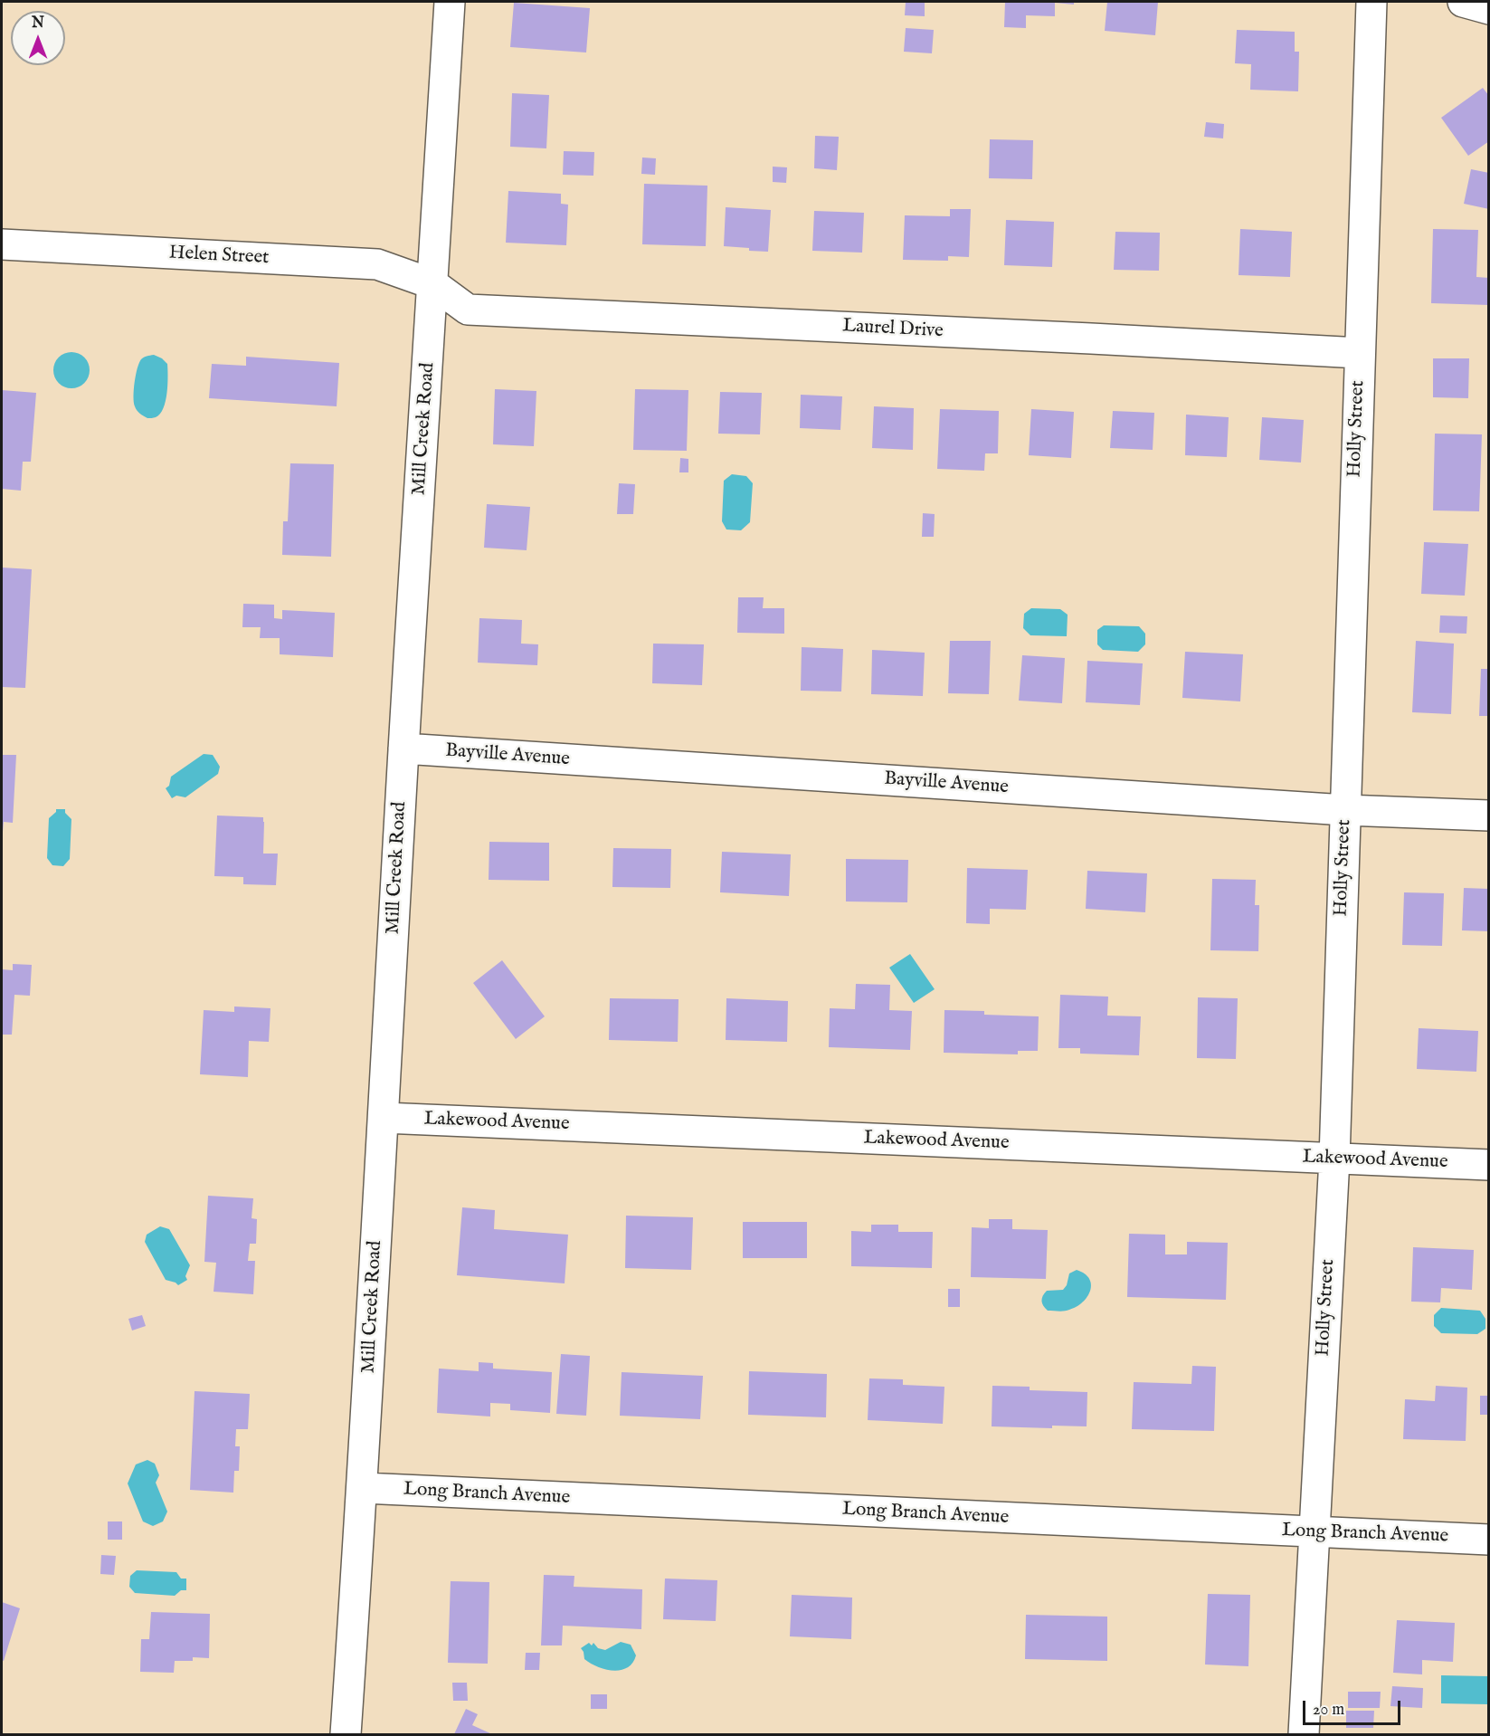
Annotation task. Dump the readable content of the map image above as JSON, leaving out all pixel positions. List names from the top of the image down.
{
  "streets": {
    "street": [
      "Helen Street",
      "Laurel Drive",
      "Mill Creek Road",
      "Holly Street",
      "Bayville Avenue",
      "Lakewood Avenue",
      "Long Branch Avenue"
    ]
  },
  "crossings": [
    ["Helen Street", "Laurel Drive"],
    ["Helen Street", "Mill Creek Road"],
    ["Laurel Drive", "Mill Creek Road"],
    ["Laurel Drive", "Holly Street"],
    ["Mill Creek Road", "Bayville Avenue"],
    ["Mill Creek Road", "Lakewood Avenue"],
    ["Mill Creek Road", "Long Branch Avenue"],
    ["Holly Street", "Bayville Avenue"],
    ["Holly Street", "Lakewood Avenue"],
    ["Holly Street", "Long Branch Avenue"]
  ],
  "scale_bar": "20 m",
  "north": "top"
}
